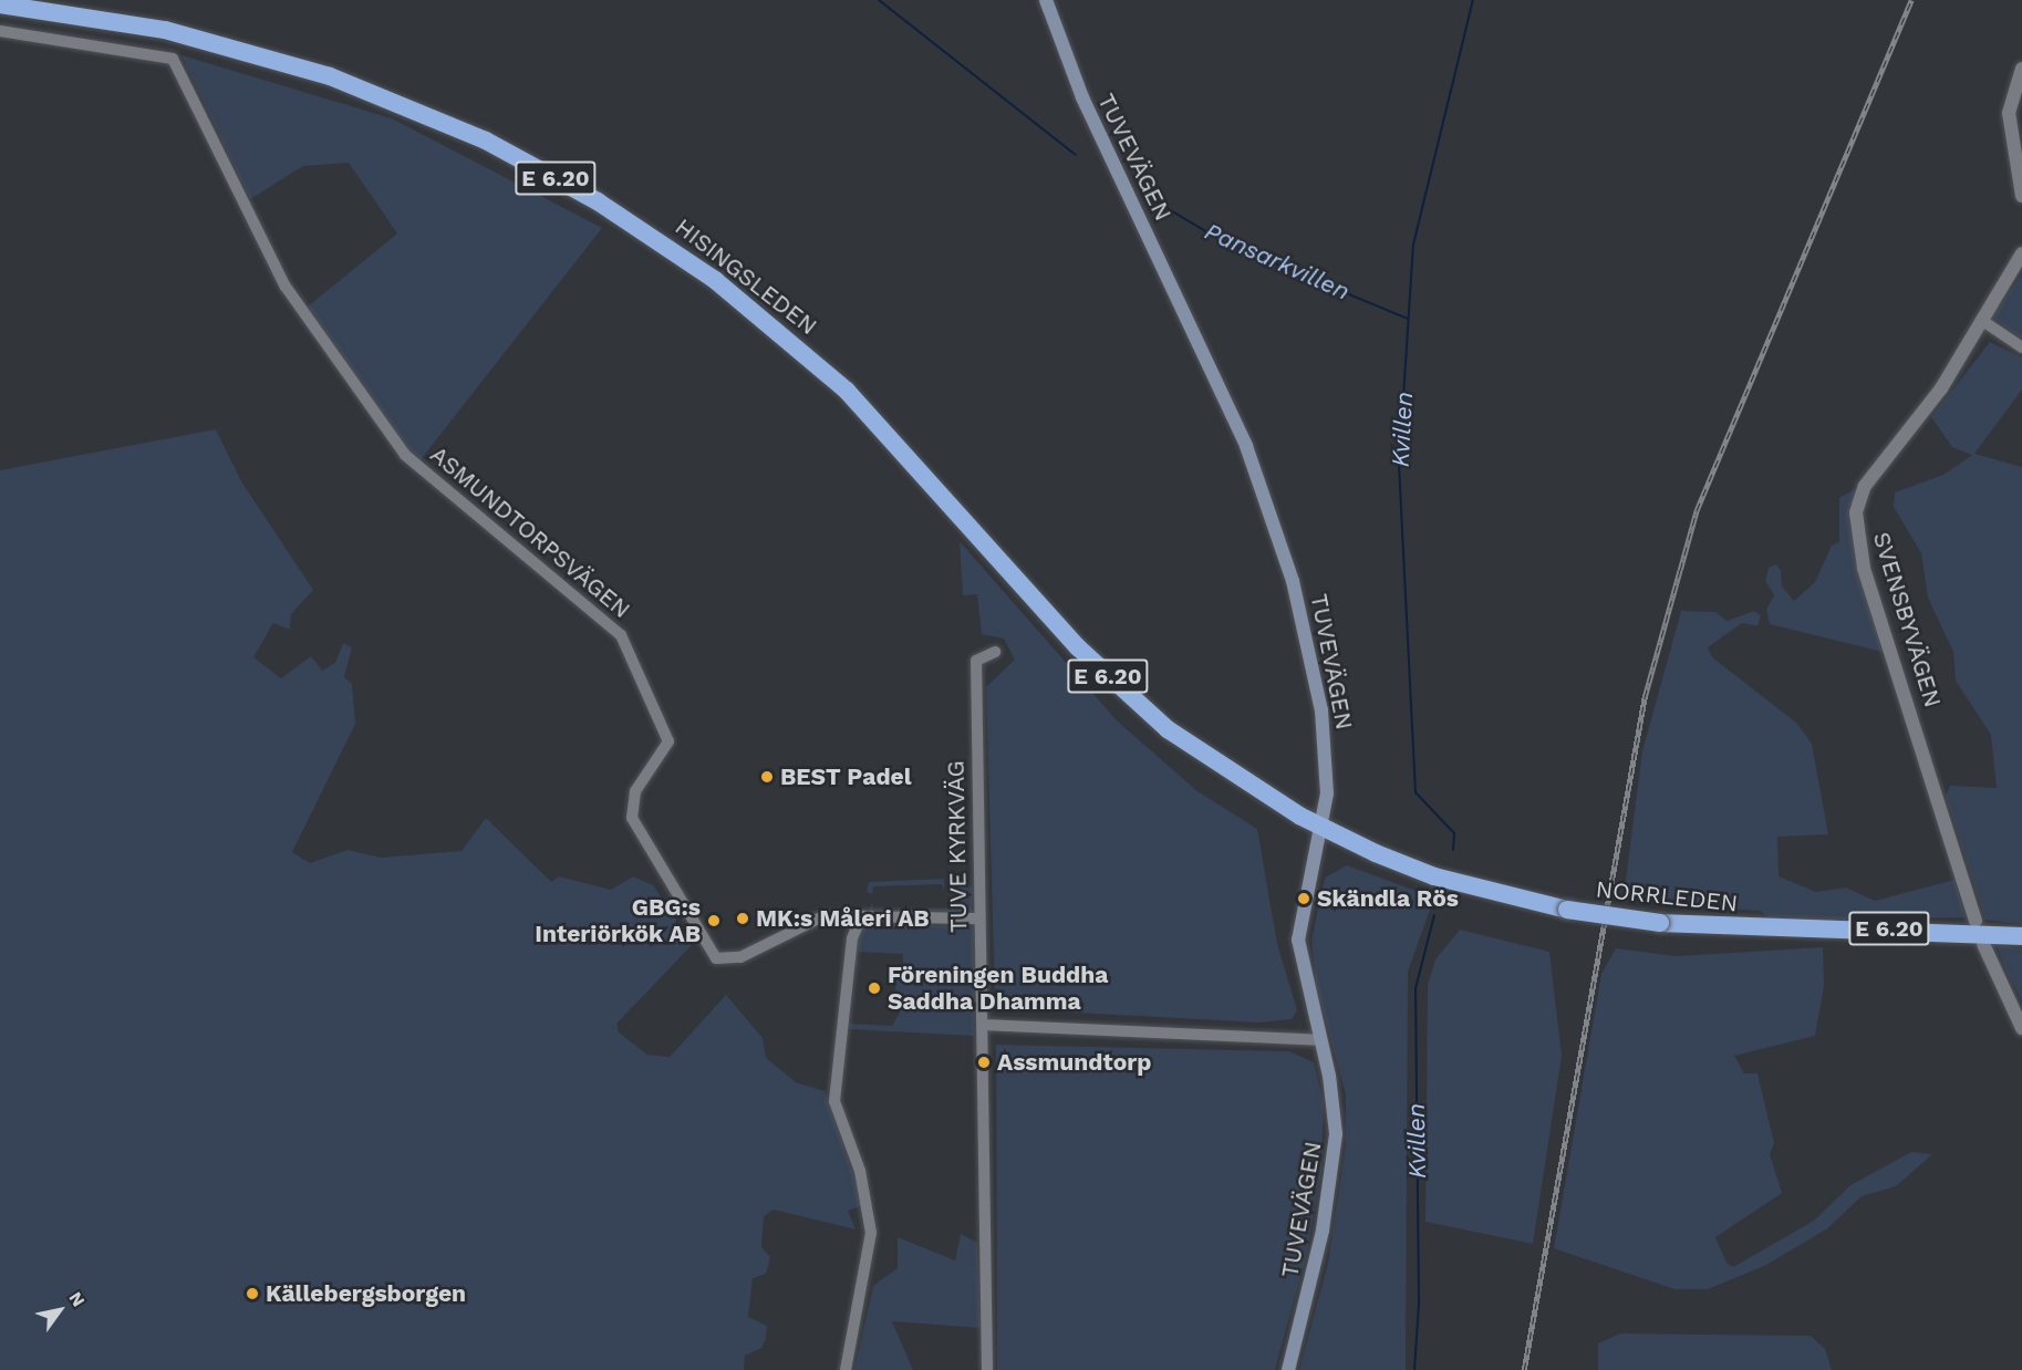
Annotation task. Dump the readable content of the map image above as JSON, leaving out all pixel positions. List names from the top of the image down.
{
  "streets": {
    "highway": ["E 6.20", "HISINGSLEDEN", "NORRLEDEN"],
    "main road": ["TUVEVÄGEN"],
    "street": ["ASMUNDTORPSVÄGEN", "SVENSBYVÄGEN", "TUVE KYRKVÄG"]
  },
  "crossings": [
    ["TUVEVÄGEN", "HISINGSLEDEN"],
    ["TUVEVÄGEN", "NORRLEDEN"],
    ["HISINGSLEDEN", "NORRLEDEN"]
  ],
  "water": ["Pansarkvillen", "Kvillen"],
  "places": [
    "BEST Padel",
    "Skändla Rös",
    "MK:s Måleri AB",
    "GBG:s Interiörkök AB",
    "Föreningen Buddha Saddha Dhamma",
    "Assmundtorp",
    "Källebergsborgen"
  ],
  "north": "top right"
}
